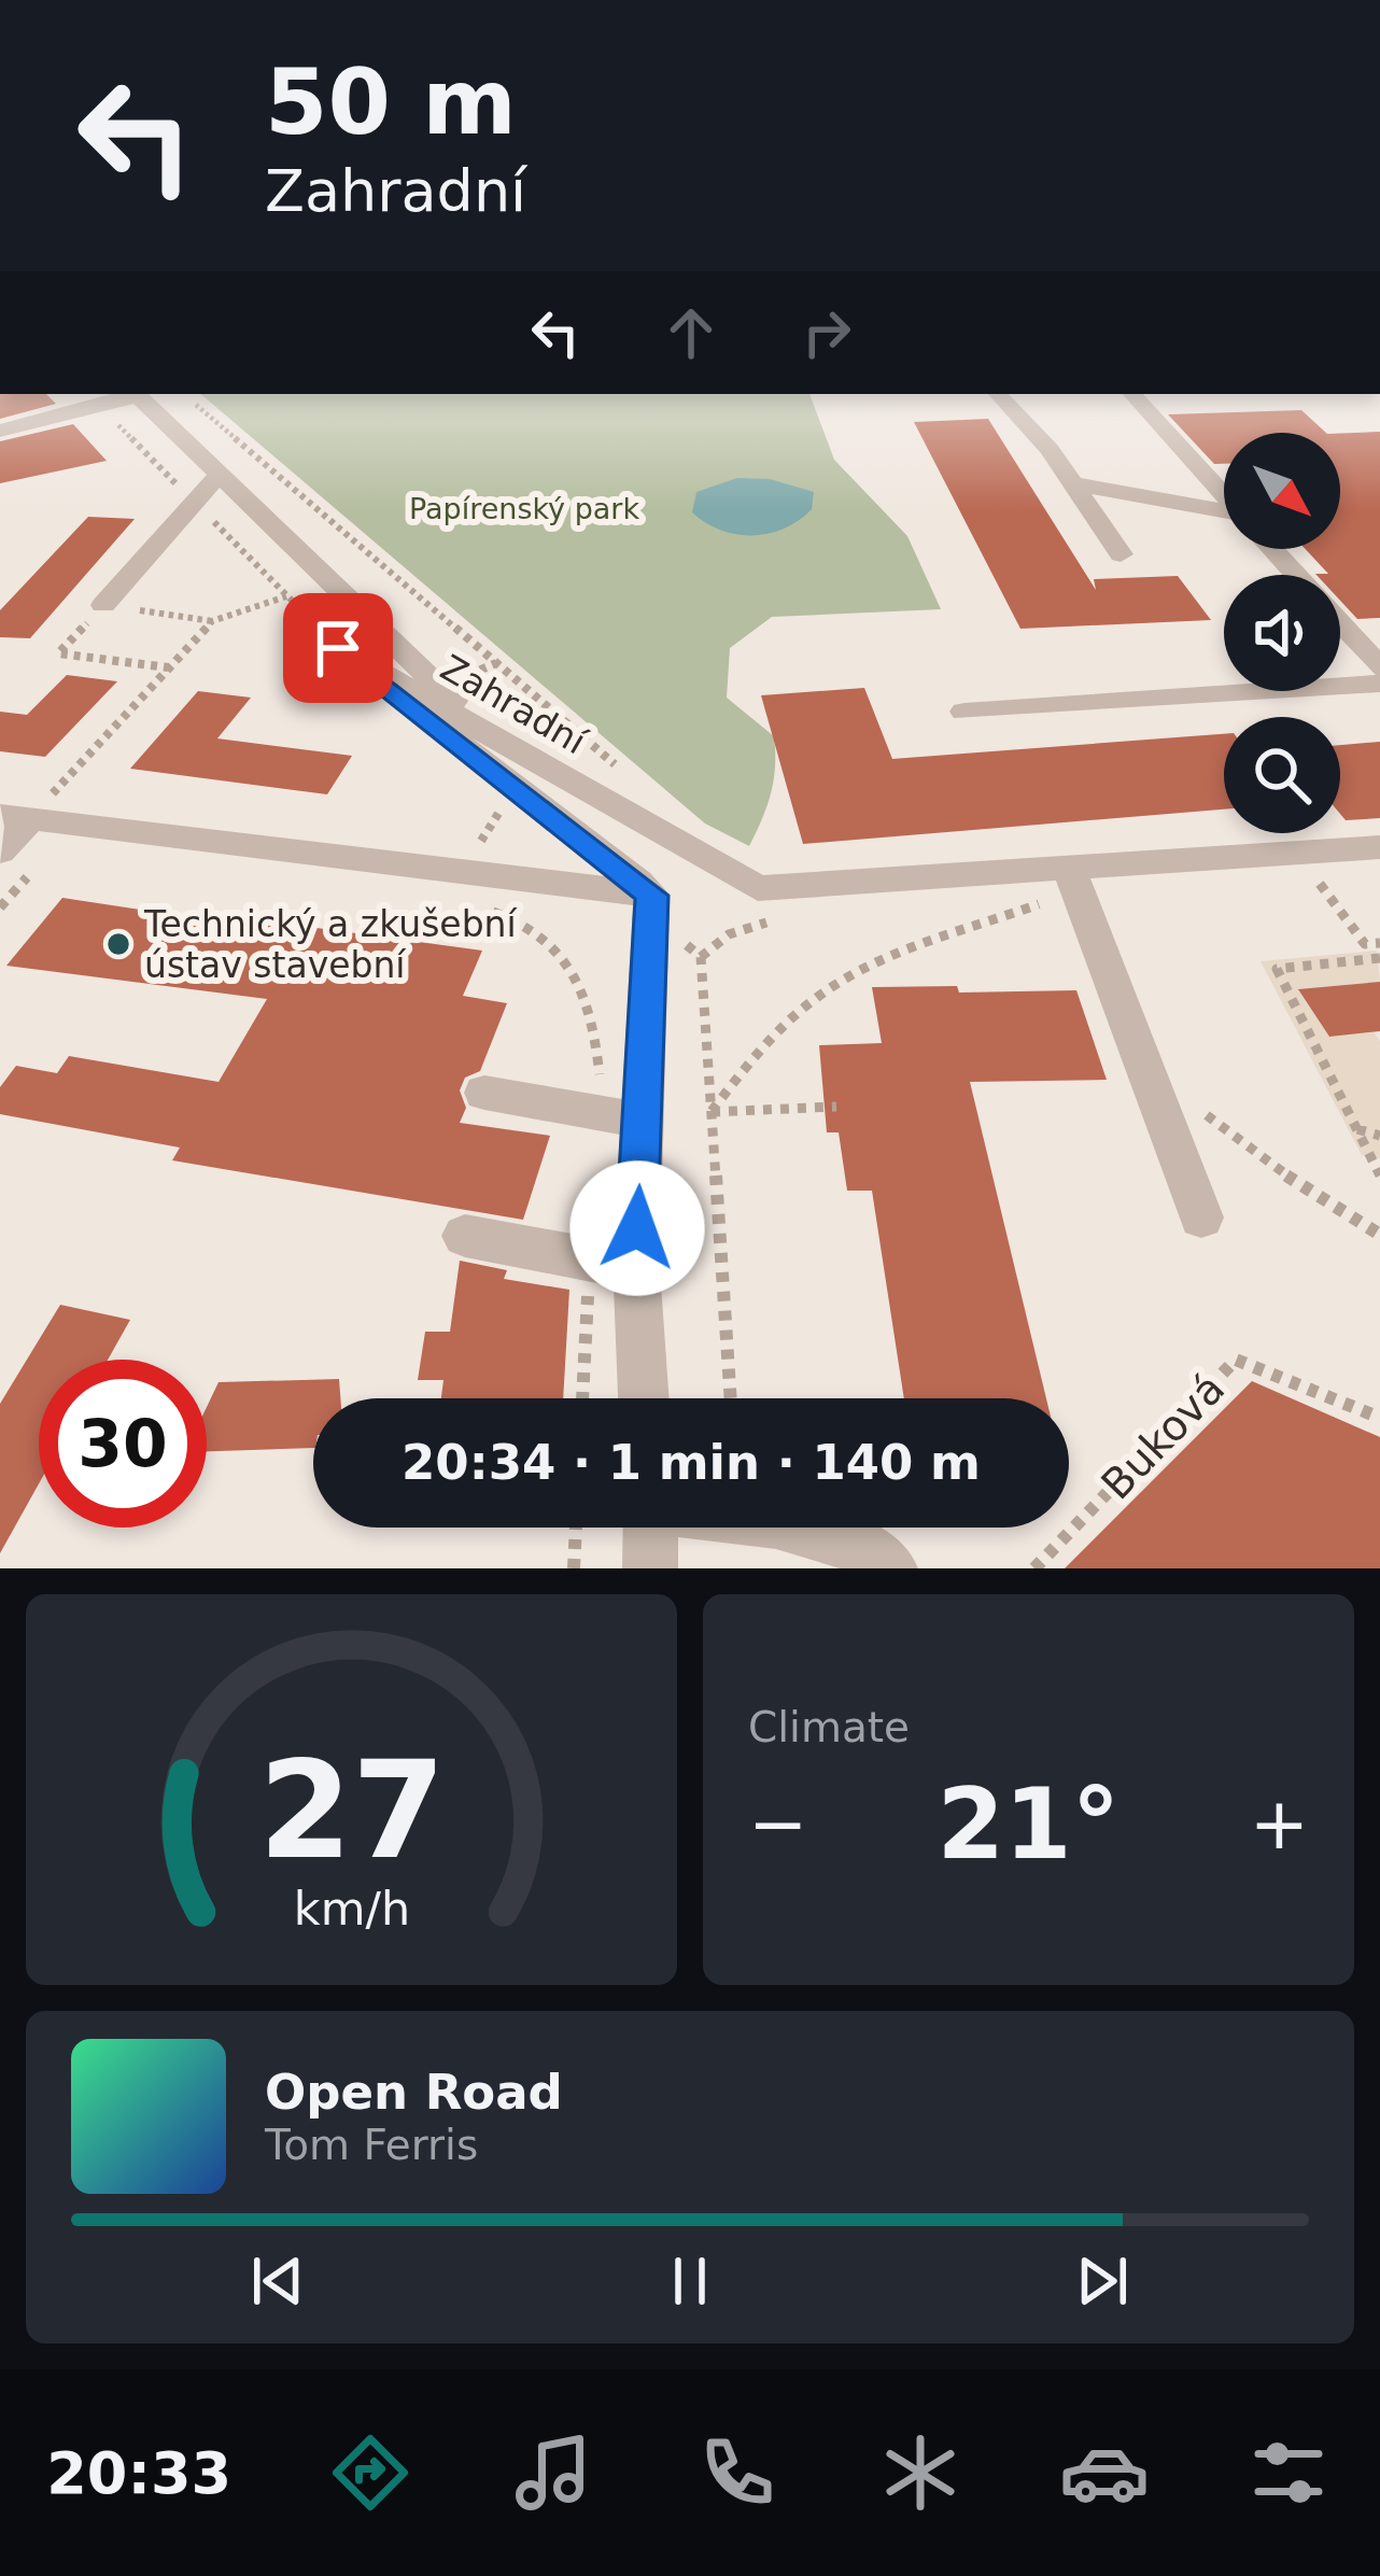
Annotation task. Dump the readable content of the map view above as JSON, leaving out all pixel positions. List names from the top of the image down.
{
  "streets": {
    "street": ["Zahradní"],
    "path": ["Buková"]
  },
  "parks": ["Papírenský park"],
  "places": ["Technický a zkušební ústav stavební"],
  "north": "bottom right",
  "page": {
    "turn": ["50 m", "Zahradní"],
    "limit": "30",
    "trip": "20:34 · 1 min · 140 m",
    "tile": "Climate",
    "heat": ["−", "21°", "+"],
    "song": ["Open Road", "Tom Ferris"],
    "tabs": "20:33",
    "gauge": ["27", "km/h"]
  }
}
